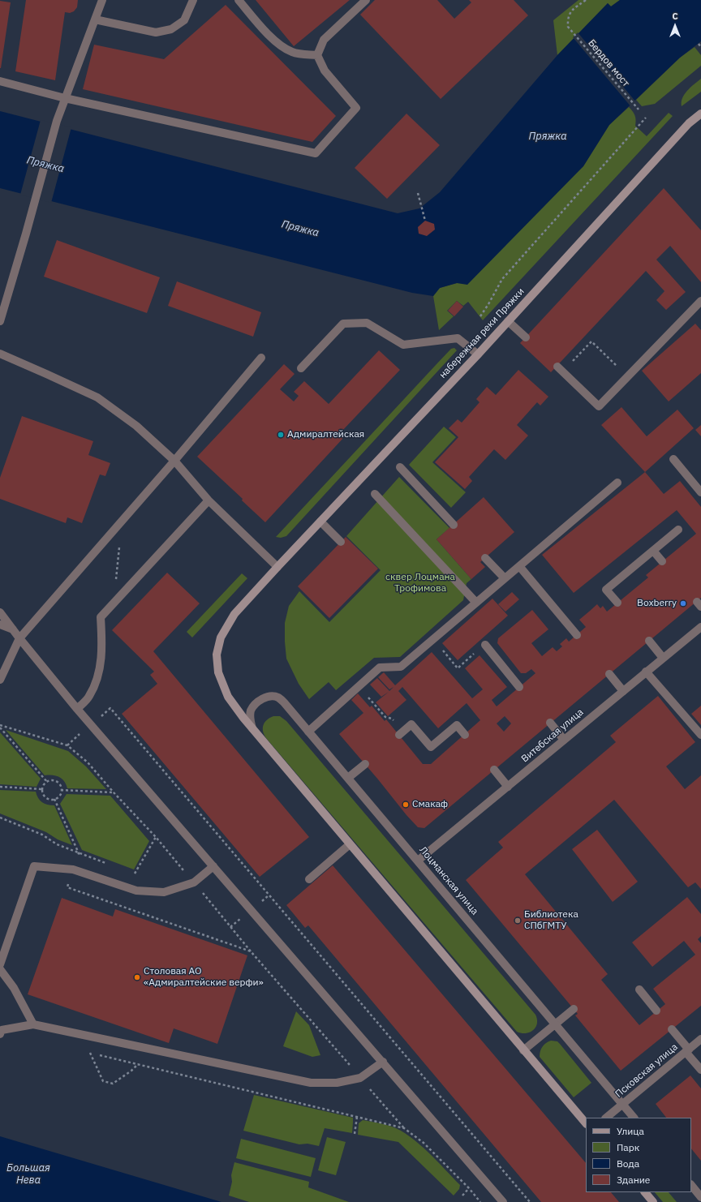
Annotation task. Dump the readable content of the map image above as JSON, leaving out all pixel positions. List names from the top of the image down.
{
  "streets": {
    "main road": ["набережная реки Пряжки"],
    "street": ["Витебская улица", "Лоцманская улица", "Псковская улица"],
    "path": ["Бердов мост"]
  },
  "crossings": [
    ["Витебская улица", "Лоцманская улица"],
    ["Лоцманская улица", "Псковская улица"]
  ],
  "water": ["Пряжка", "Большая Нева"],
  "parks": ["сквер Лоцмана Трофимова"],
  "places": [
    "Адмиралтейская",
    "Boxberry",
    "Смакаф",
    "Библиотека СПбГМТУ",
    "Столовая АО «Адмиралтейские верфи»"
  ],
  "legend": [
    "Улица",
    "Парк",
    "Вода",
    "Здание"
  ],
  "north": "top"
}
